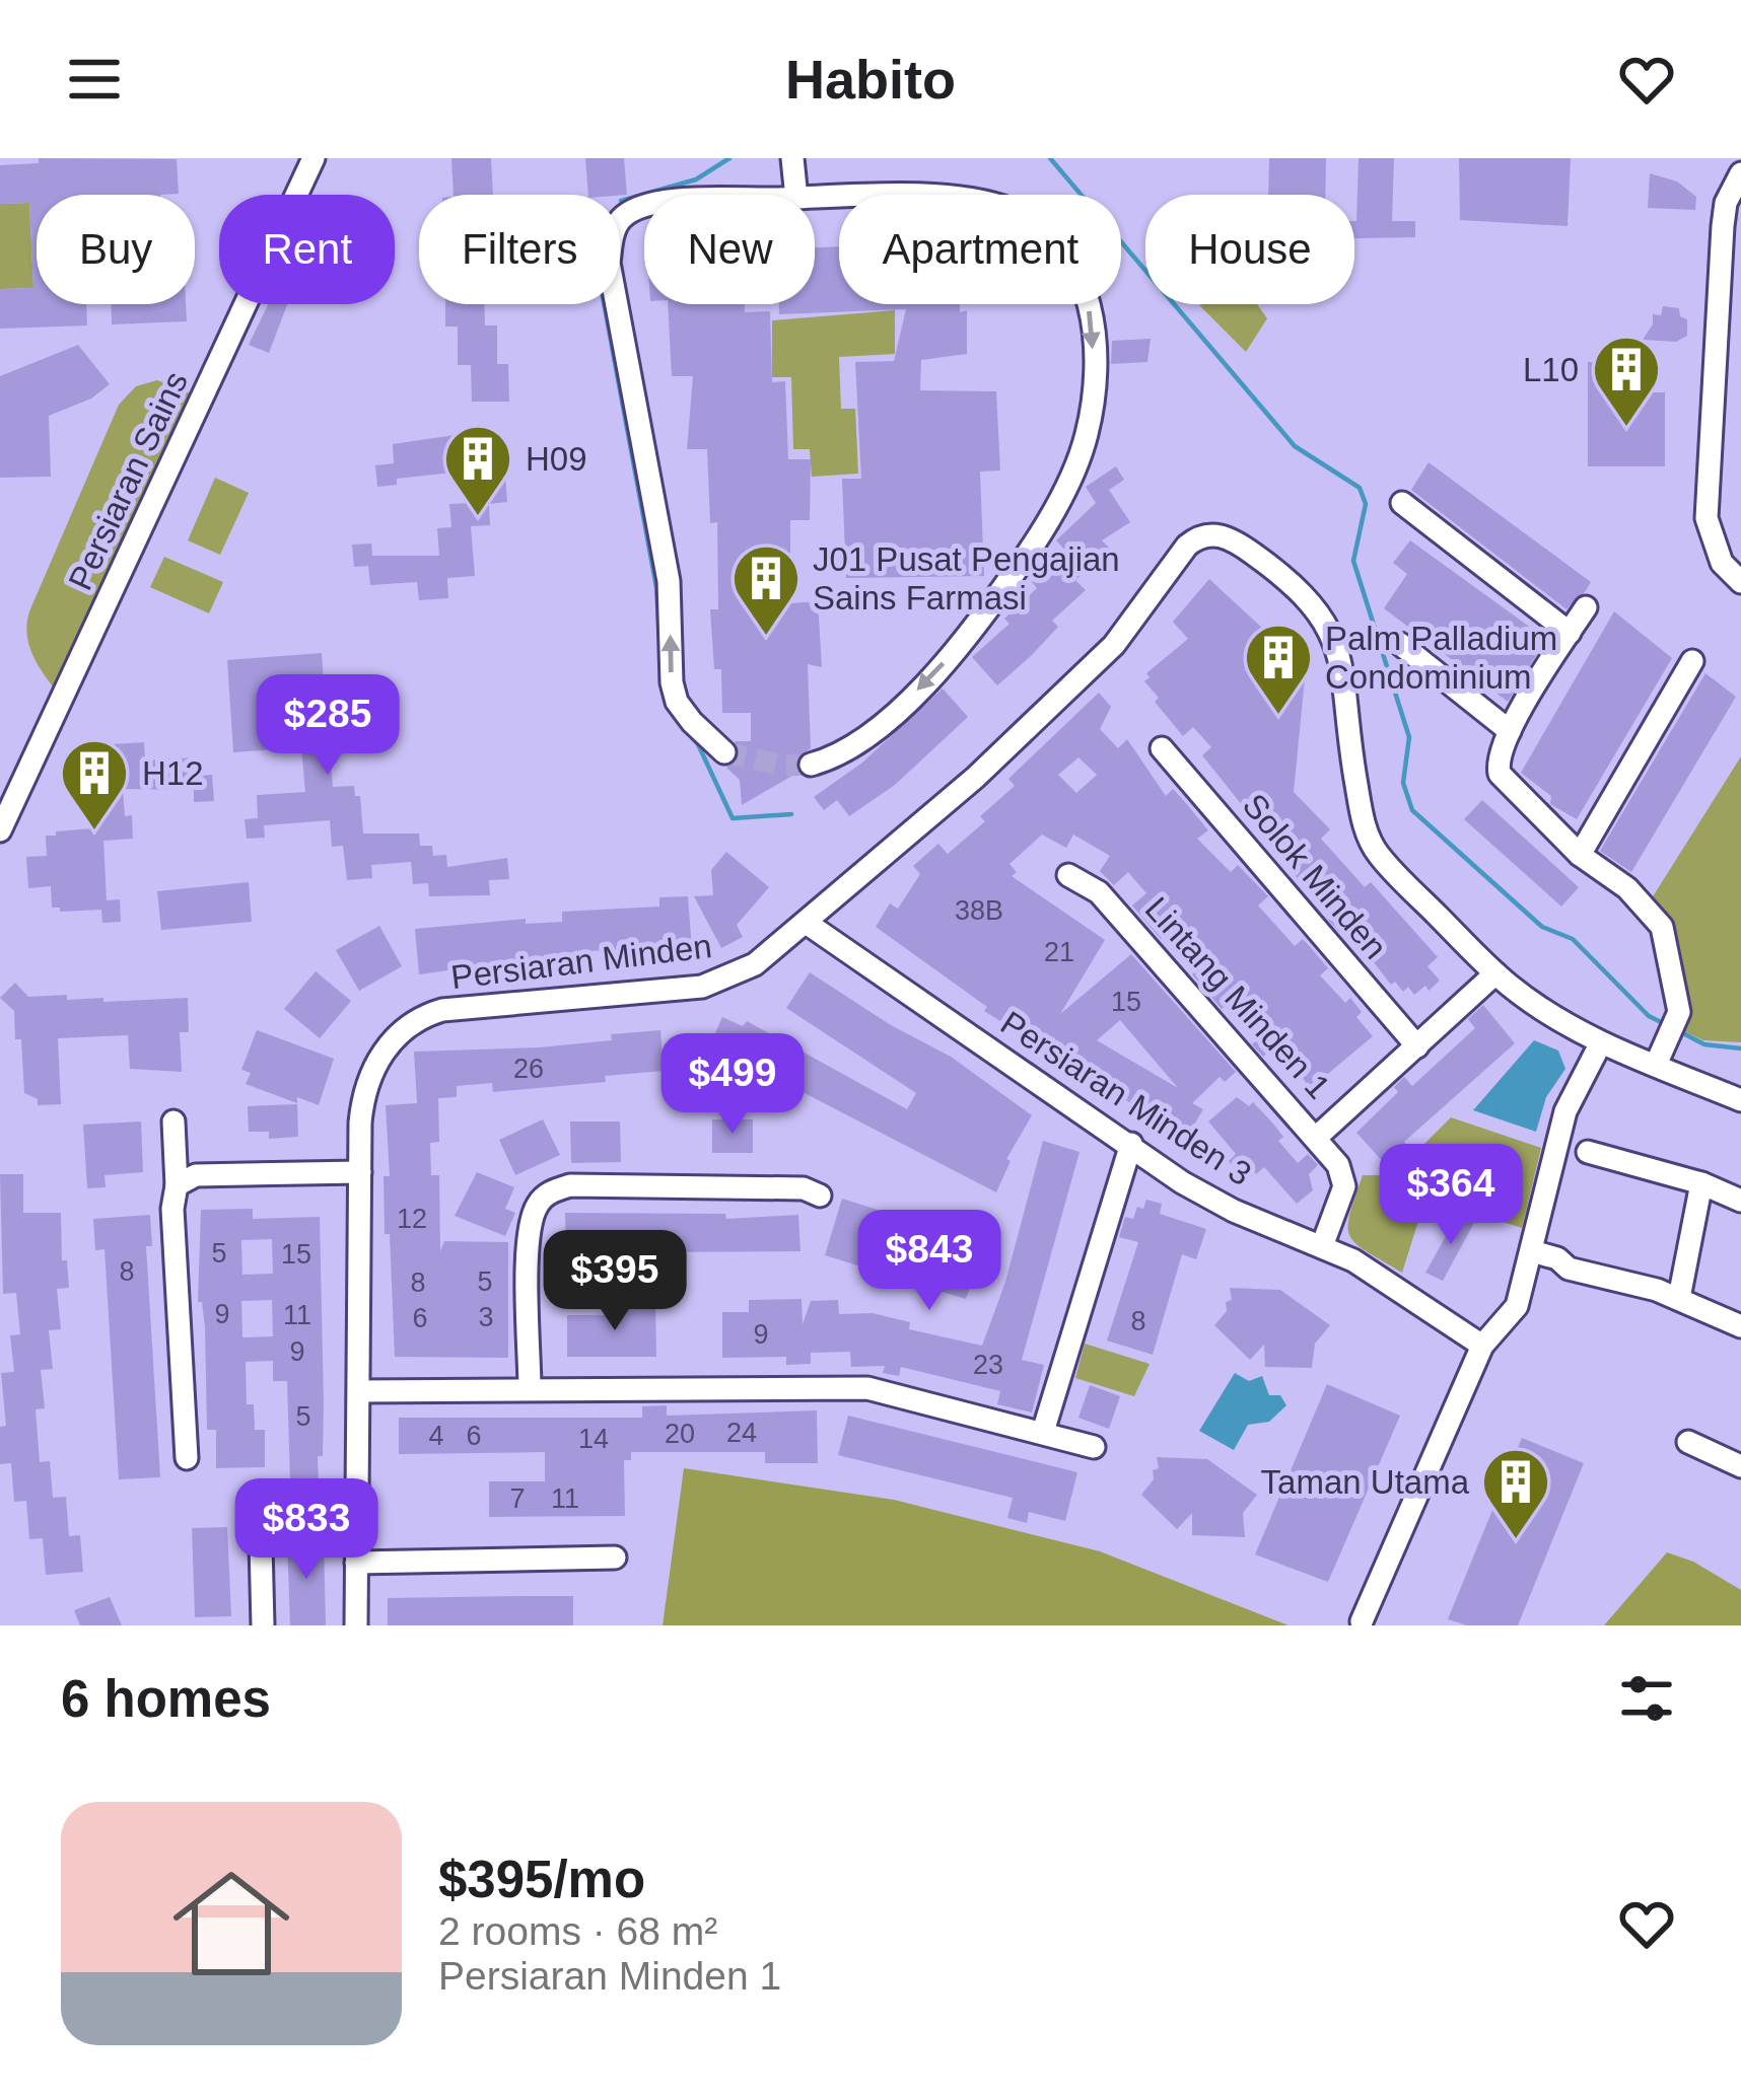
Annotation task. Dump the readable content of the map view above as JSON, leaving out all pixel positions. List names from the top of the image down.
{
  "streets": {
    "street": [
      "Persiaran Sains",
      "Solok Minden",
      "Persiaran Minden",
      "Lintang Minden 1",
      "Persiaran Minden 3"
    ]
  },
  "crossings": [
    ["Persiaran Minden", "Persiaran Minden 3"],
    ["Lintang Minden 1", "Persiaran Minden 3"]
  ],
  "places": {
    "building": [
      "L10",
      "H09",
      "J01 Pusat Pengajian Sains Farmasi",
      "Palm Palladium Condominium",
      "H12",
      "Taman Utama"
    ]
  },
  "house_numbers": [
    "38B",
    "21",
    "15",
    "26",
    "12",
    "5",
    "15",
    "8",
    "5",
    "8",
    "9",
    "11",
    "3",
    "6",
    "8",
    "9",
    "9",
    "23",
    "5",
    "24",
    "20",
    "4",
    "6",
    "14",
    "7",
    "11"
  ],
  "page": {
    "header": "Habito",
    "chip": [
      "Buy",
      "Rent",
      "Filters",
      "New",
      "Apartment",
      "House"
    ],
    "price": [
      "$285",
      "$499",
      "$364",
      "$843",
      "$395",
      "$833"
    ],
    "heading": "6 homes",
    "list": [
      {
        "name": "$395/mo",
        "note": "2 rooms · 68 m² · Persiaran Minden 1"
      }
    ]
  }
}
